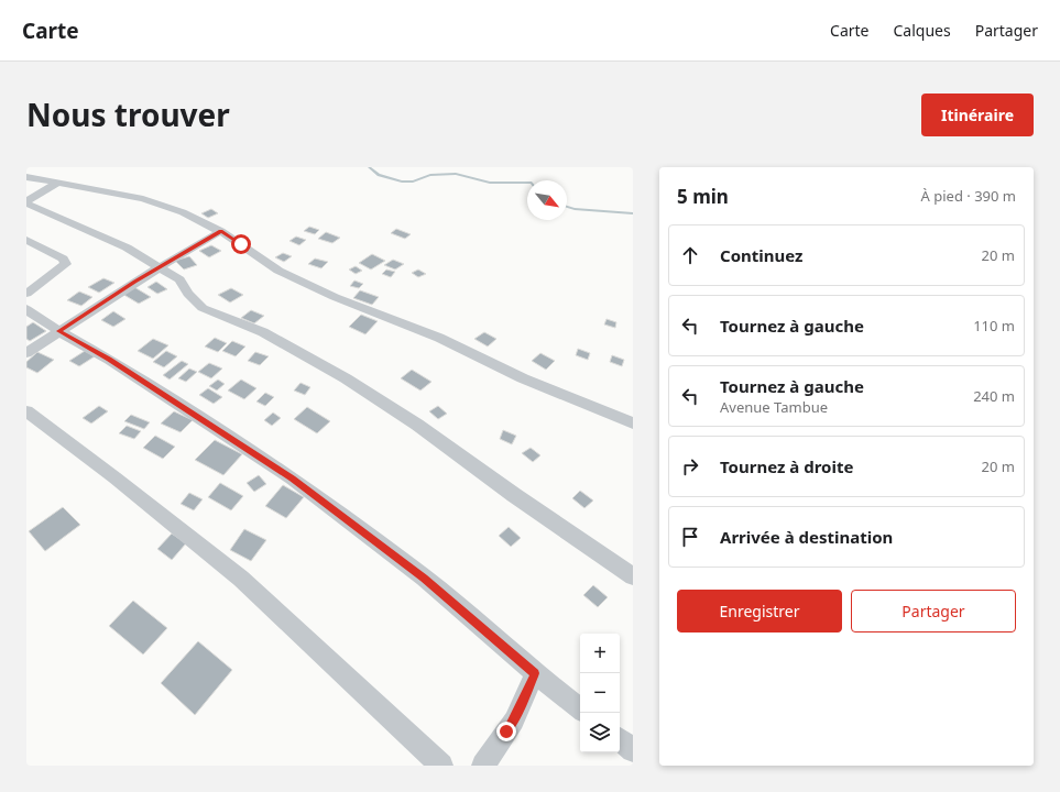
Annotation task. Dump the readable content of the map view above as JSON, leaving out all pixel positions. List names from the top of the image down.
{
  "north": "bottom right",
  "page": {
    "header": "Carte",
    "nav": ["Carte", "Calques", "Partager"],
    "title": "Nous trouver",
    "buttons": [
      "Itinéraire",
      ["Enregistrer", "Partager"]
    ],
    "heading": ["5 min", "À pied · 390 m"],
    "list": [
      ["Continuez", "20 m"],
      ["Tournez à gauche", "110 m"],
      ["Tournez à gauche", "Avenue Tambue", "240 m"],
      ["Tournez à droite", "20 m"],
      "Arrivée à destination"
    ],
    "map_buttons": ["+", "−"]
  }
}
